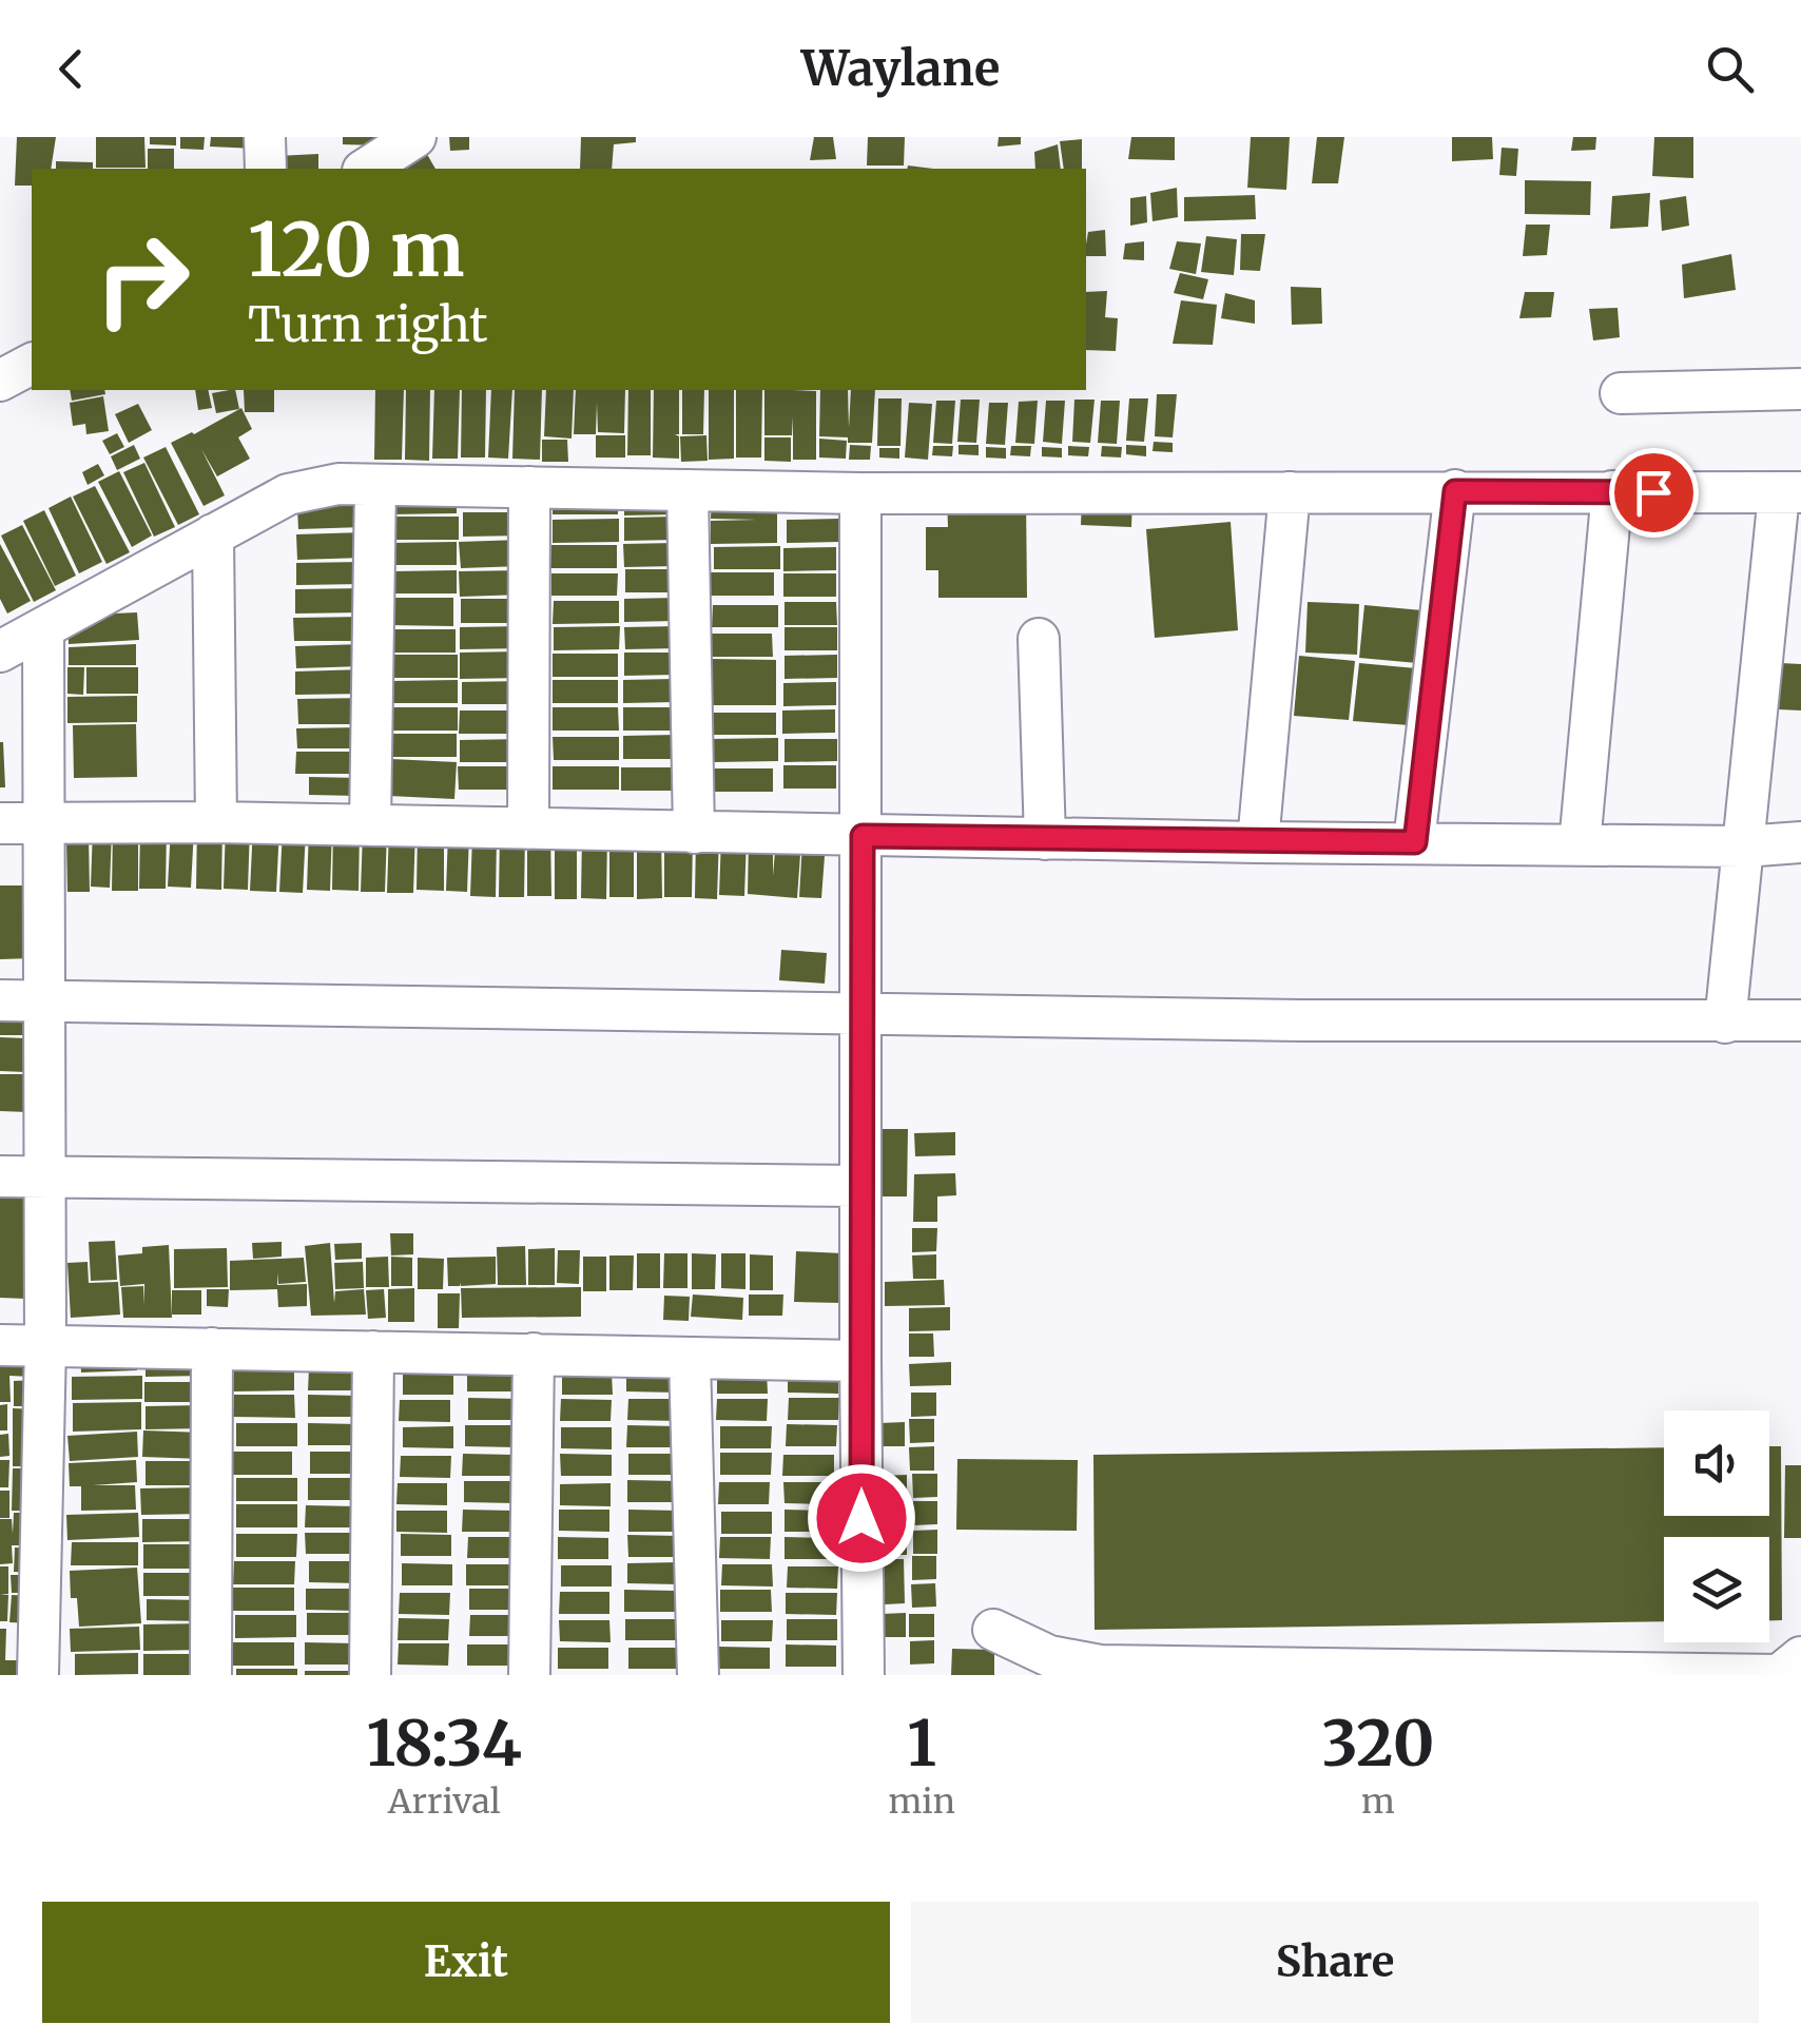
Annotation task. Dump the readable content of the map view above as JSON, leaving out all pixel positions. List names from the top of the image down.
{
  "page": {
    "header": "Waylane",
    "turn": ["120 m", "Turn right"],
    "eta": [
      "18:34",
      "Arrival",
      "1",
      "min",
      "320",
      "m"
    ],
    "buttons": ["Exit", "Share"]
  }
}
